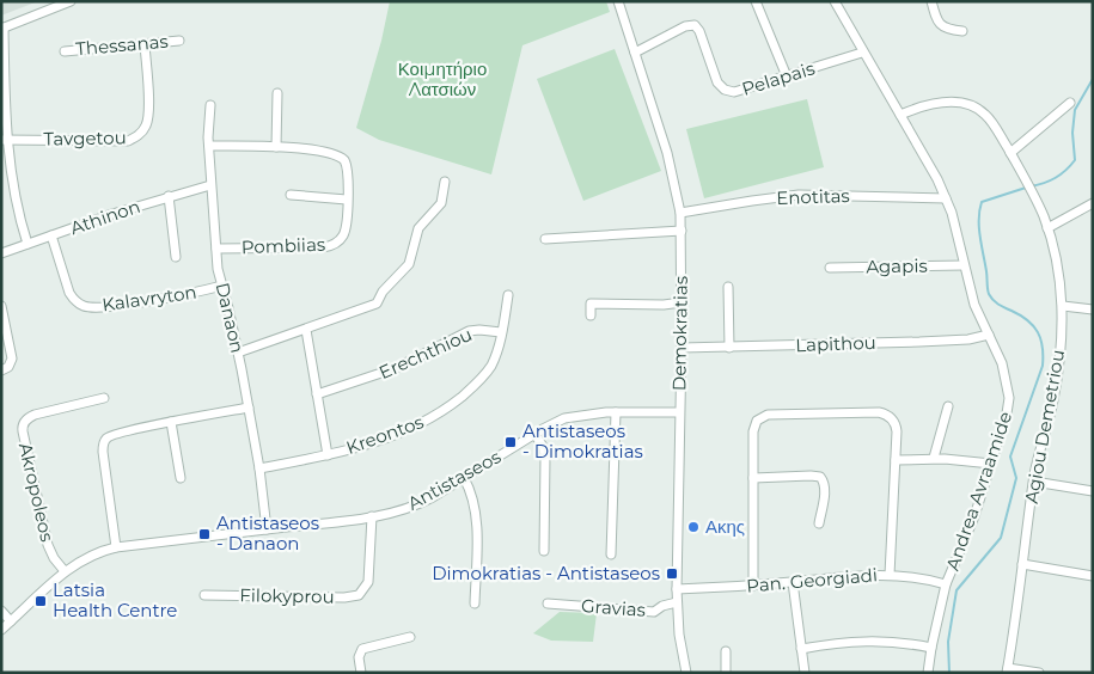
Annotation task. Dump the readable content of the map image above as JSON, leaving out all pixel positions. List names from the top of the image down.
{
  "streets": {
    "street": [
      "Thessanas",
      "Pelapais",
      "Tavgetou",
      "Enotitas",
      "Athinon",
      "Pombiias",
      "Agapis",
      "Kalavryton",
      "Danaon",
      "Demokratias",
      "Lapithou",
      "Erechthiou",
      "Agiou Demetriou",
      "Kreontos",
      "Antistaseos",
      "Andrea Avraamide",
      "Akropoleos",
      "Pan. Georgiadi",
      "Filokyprou",
      "Gravias"
    ]
  },
  "crossings": [
    ["Thessanas", "Tavgetou"],
    ["Pelapais", "Demokratias"],
    ["Pelapais", "Andrea Avraamide"],
    ["Enotitas", "Demokratias"],
    ["Enotitas", "Andrea Avraamide"],
    ["Athinon", "Kalavryton"],
    ["Athinon", "Danaon"],
    ["Pombiias", "Danaon"],
    ["Agapis", "Andrea Avraamide"],
    ["Kalavryton", "Danaon"],
    ["Danaon", "Kreontos"],
    ["Danaon", "Antistaseos"],
    ["Demokratias", "Lapithou"],
    ["Demokratias", "Antistaseos"],
    ["Demokratias", "Pan. Georgiadi"],
    ["Demokratias", "Gravias"],
    ["Lapithou", "Andrea Avraamide"],
    ["Erechthiou", "Kreontos"],
    ["Agiou Demetriou", "Andrea Avraamide"],
    ["Antistaseos", "Akropoleos"],
    ["Antistaseos", "Filokyprou"],
    ["Andrea Avraamide", "Pan. Georgiadi"]
  ],
  "parks": ["Κοιμητήριο Λατσιών"],
  "places": {
    "transit": [
      "Antistaseos - Dimokratias",
      "Antistaseos - Danaon",
      "Dimokratias - Antistaseos",
      "Latsia Health Centre"
    ],
    "other": ["Ακης"]
  }
}
